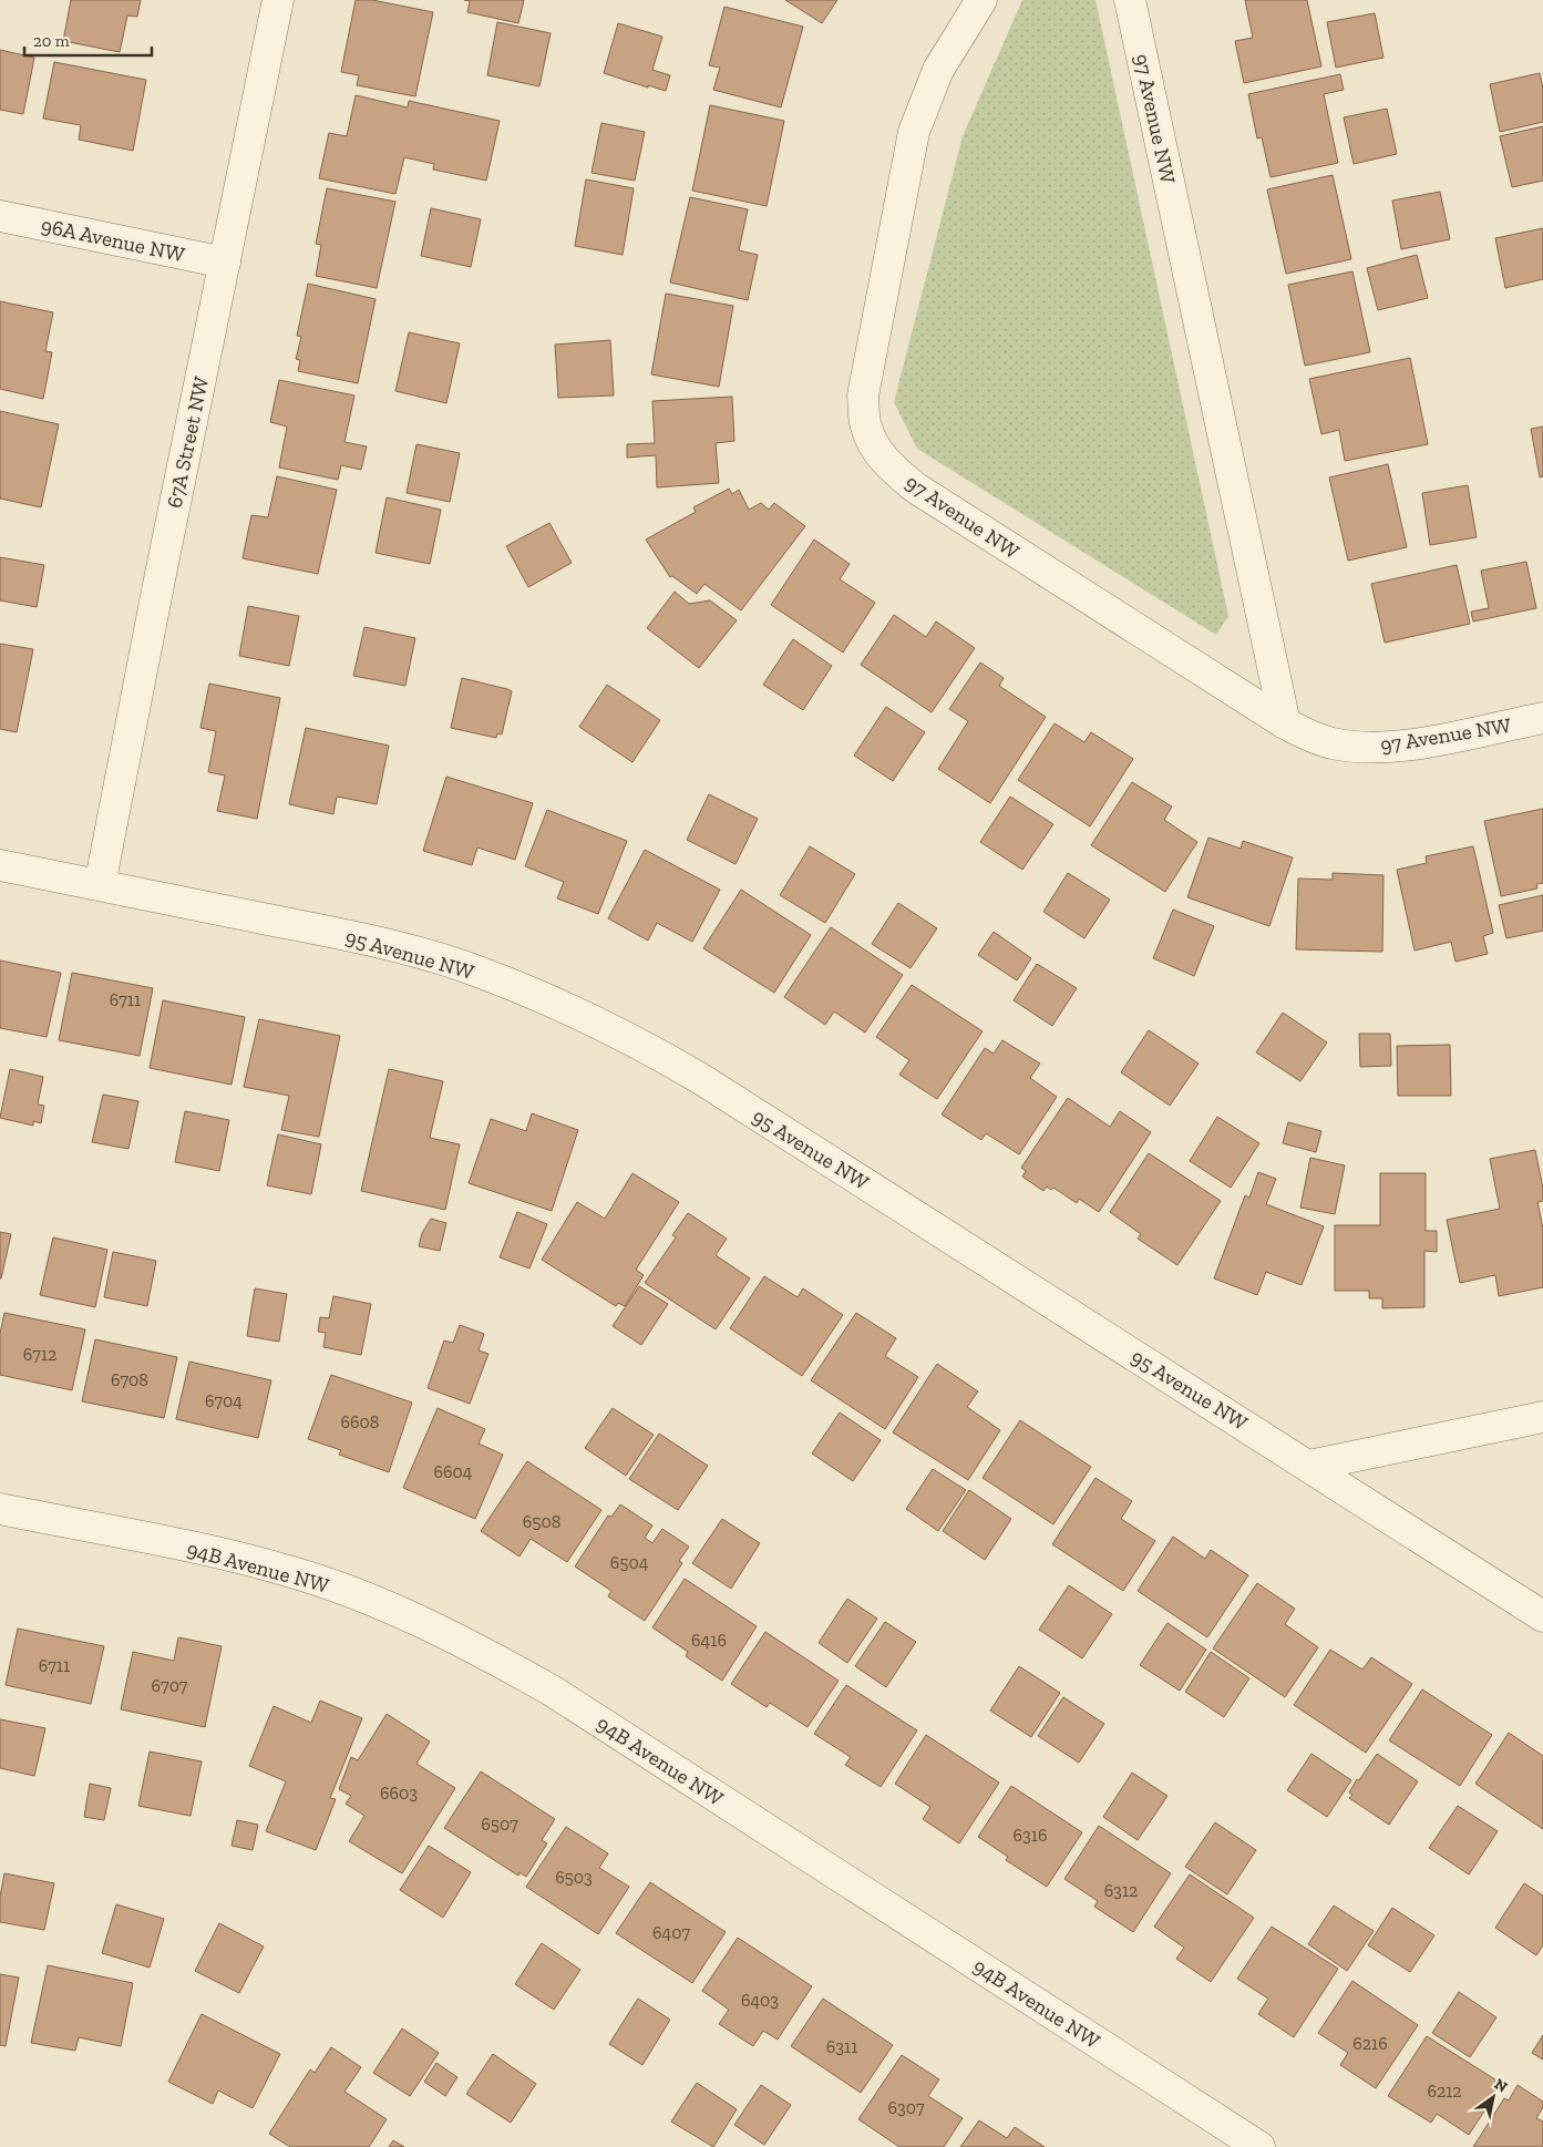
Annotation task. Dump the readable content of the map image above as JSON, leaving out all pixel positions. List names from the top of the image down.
{
  "streets": {
    "street": [
      "97 Avenue NW",
      "96A Avenue NW",
      "67A Street NW",
      "95 Avenue NW",
      "94B Avenue NW"
    ]
  },
  "crossings": [
    ["96A Avenue NW", "67A Street NW"],
    ["67A Street NW", "95 Avenue NW"]
  ],
  "house_numbers": [
    "6711",
    "6712",
    "6708",
    "6704",
    "6608",
    "6604",
    "6508",
    "6504",
    "6416",
    "6711",
    "6707",
    "6603",
    "6507",
    "6316",
    "6503",
    "6312",
    "6407",
    "6403",
    "6216",
    "6311",
    "6212",
    "6307"
  ],
  "scale_bar": "20 m",
  "north": "top right"
}
